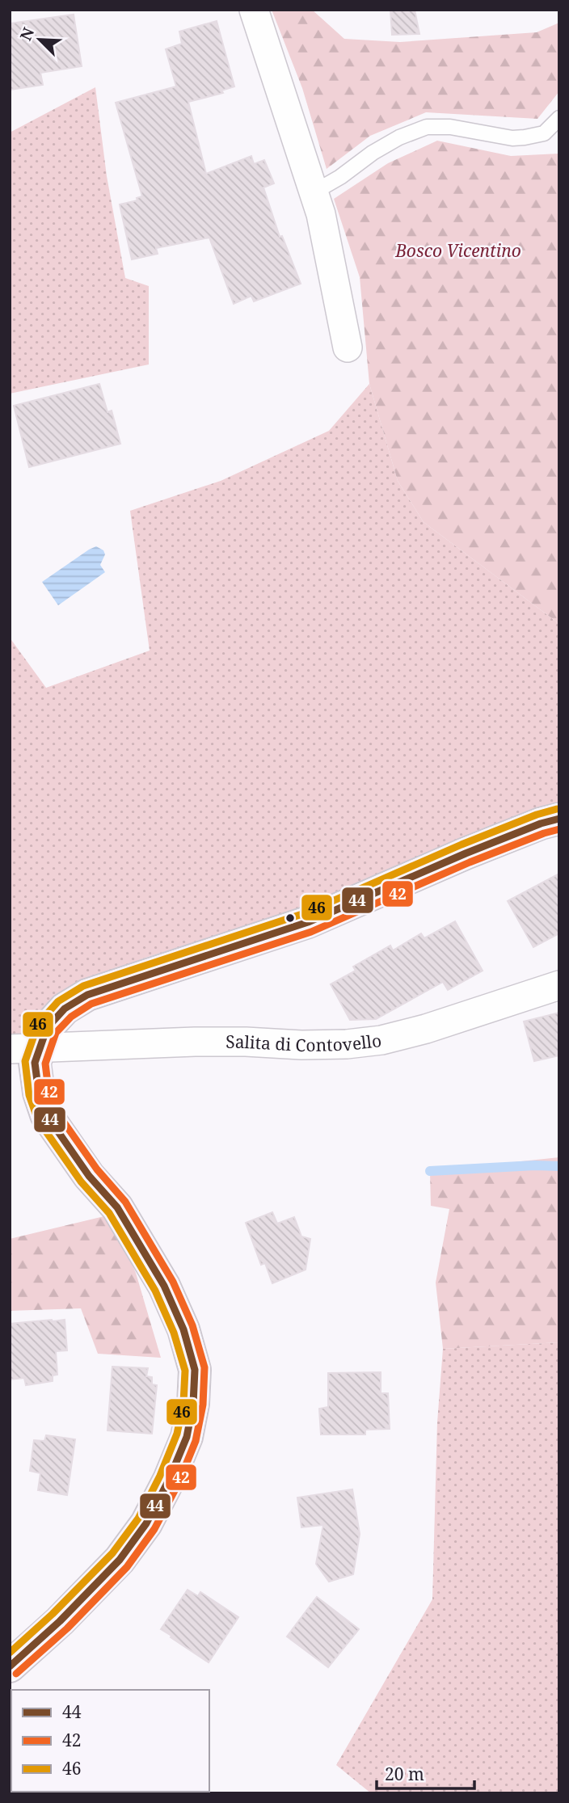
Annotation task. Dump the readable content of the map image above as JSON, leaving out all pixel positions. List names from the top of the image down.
{
  "streets": {
    "street": ["Salita di Contovello"]
  },
  "parks": ["Bosco Vicentino"],
  "lines": ["transit line 46", "transit line 44", "transit line 42"],
  "legend": ["44", "42", "46"],
  "scale_bar": "20 m",
  "north": "top left"
}
